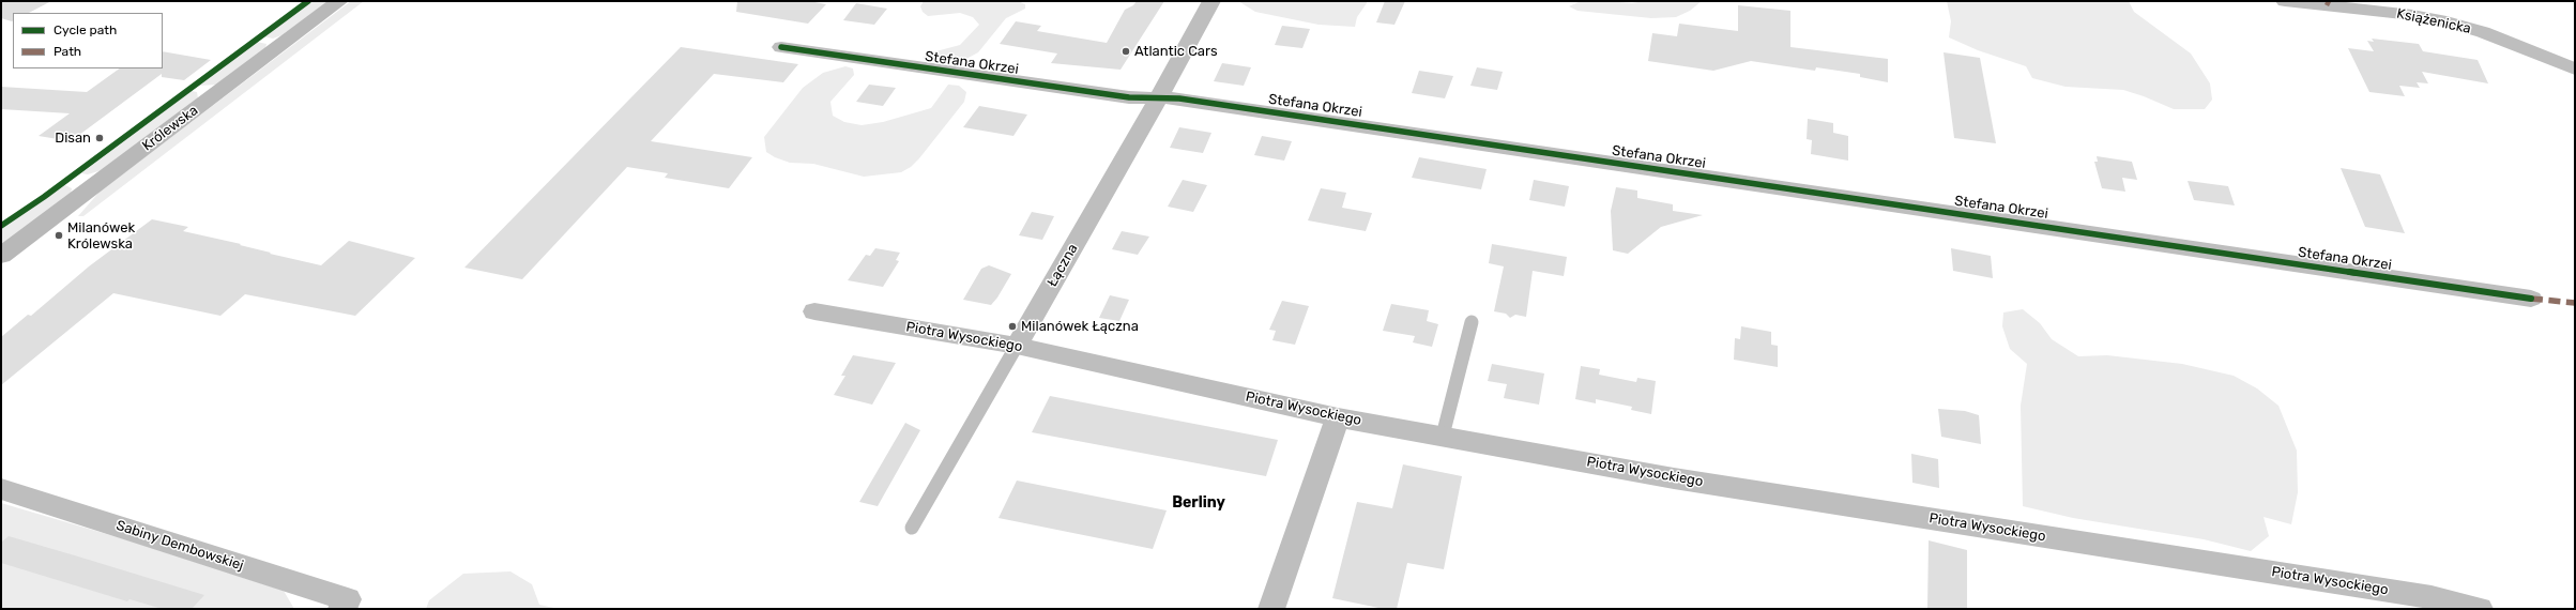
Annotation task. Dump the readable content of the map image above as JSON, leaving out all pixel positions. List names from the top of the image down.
{
  "streets": {
    "main road": ["Królewska"],
    "street": [
      "Książenicka",
      "Stefana Okrzei",
      "Łączna",
      "Piotra Wysockiego",
      "Sabiny Dembowskiej"
    ]
  },
  "crossings": [
    ["Stefana Okrzei", "Łączna"],
    ["Łączna", "Piotra Wysockiego"]
  ],
  "districts": ["Berliny"],
  "places": [
    "Atlantic Cars",
    "Disan",
    "Milanówek Królewska",
    "Milanówek Łączna"
  ],
  "legend": ["Cycle path", "Path"]
}
